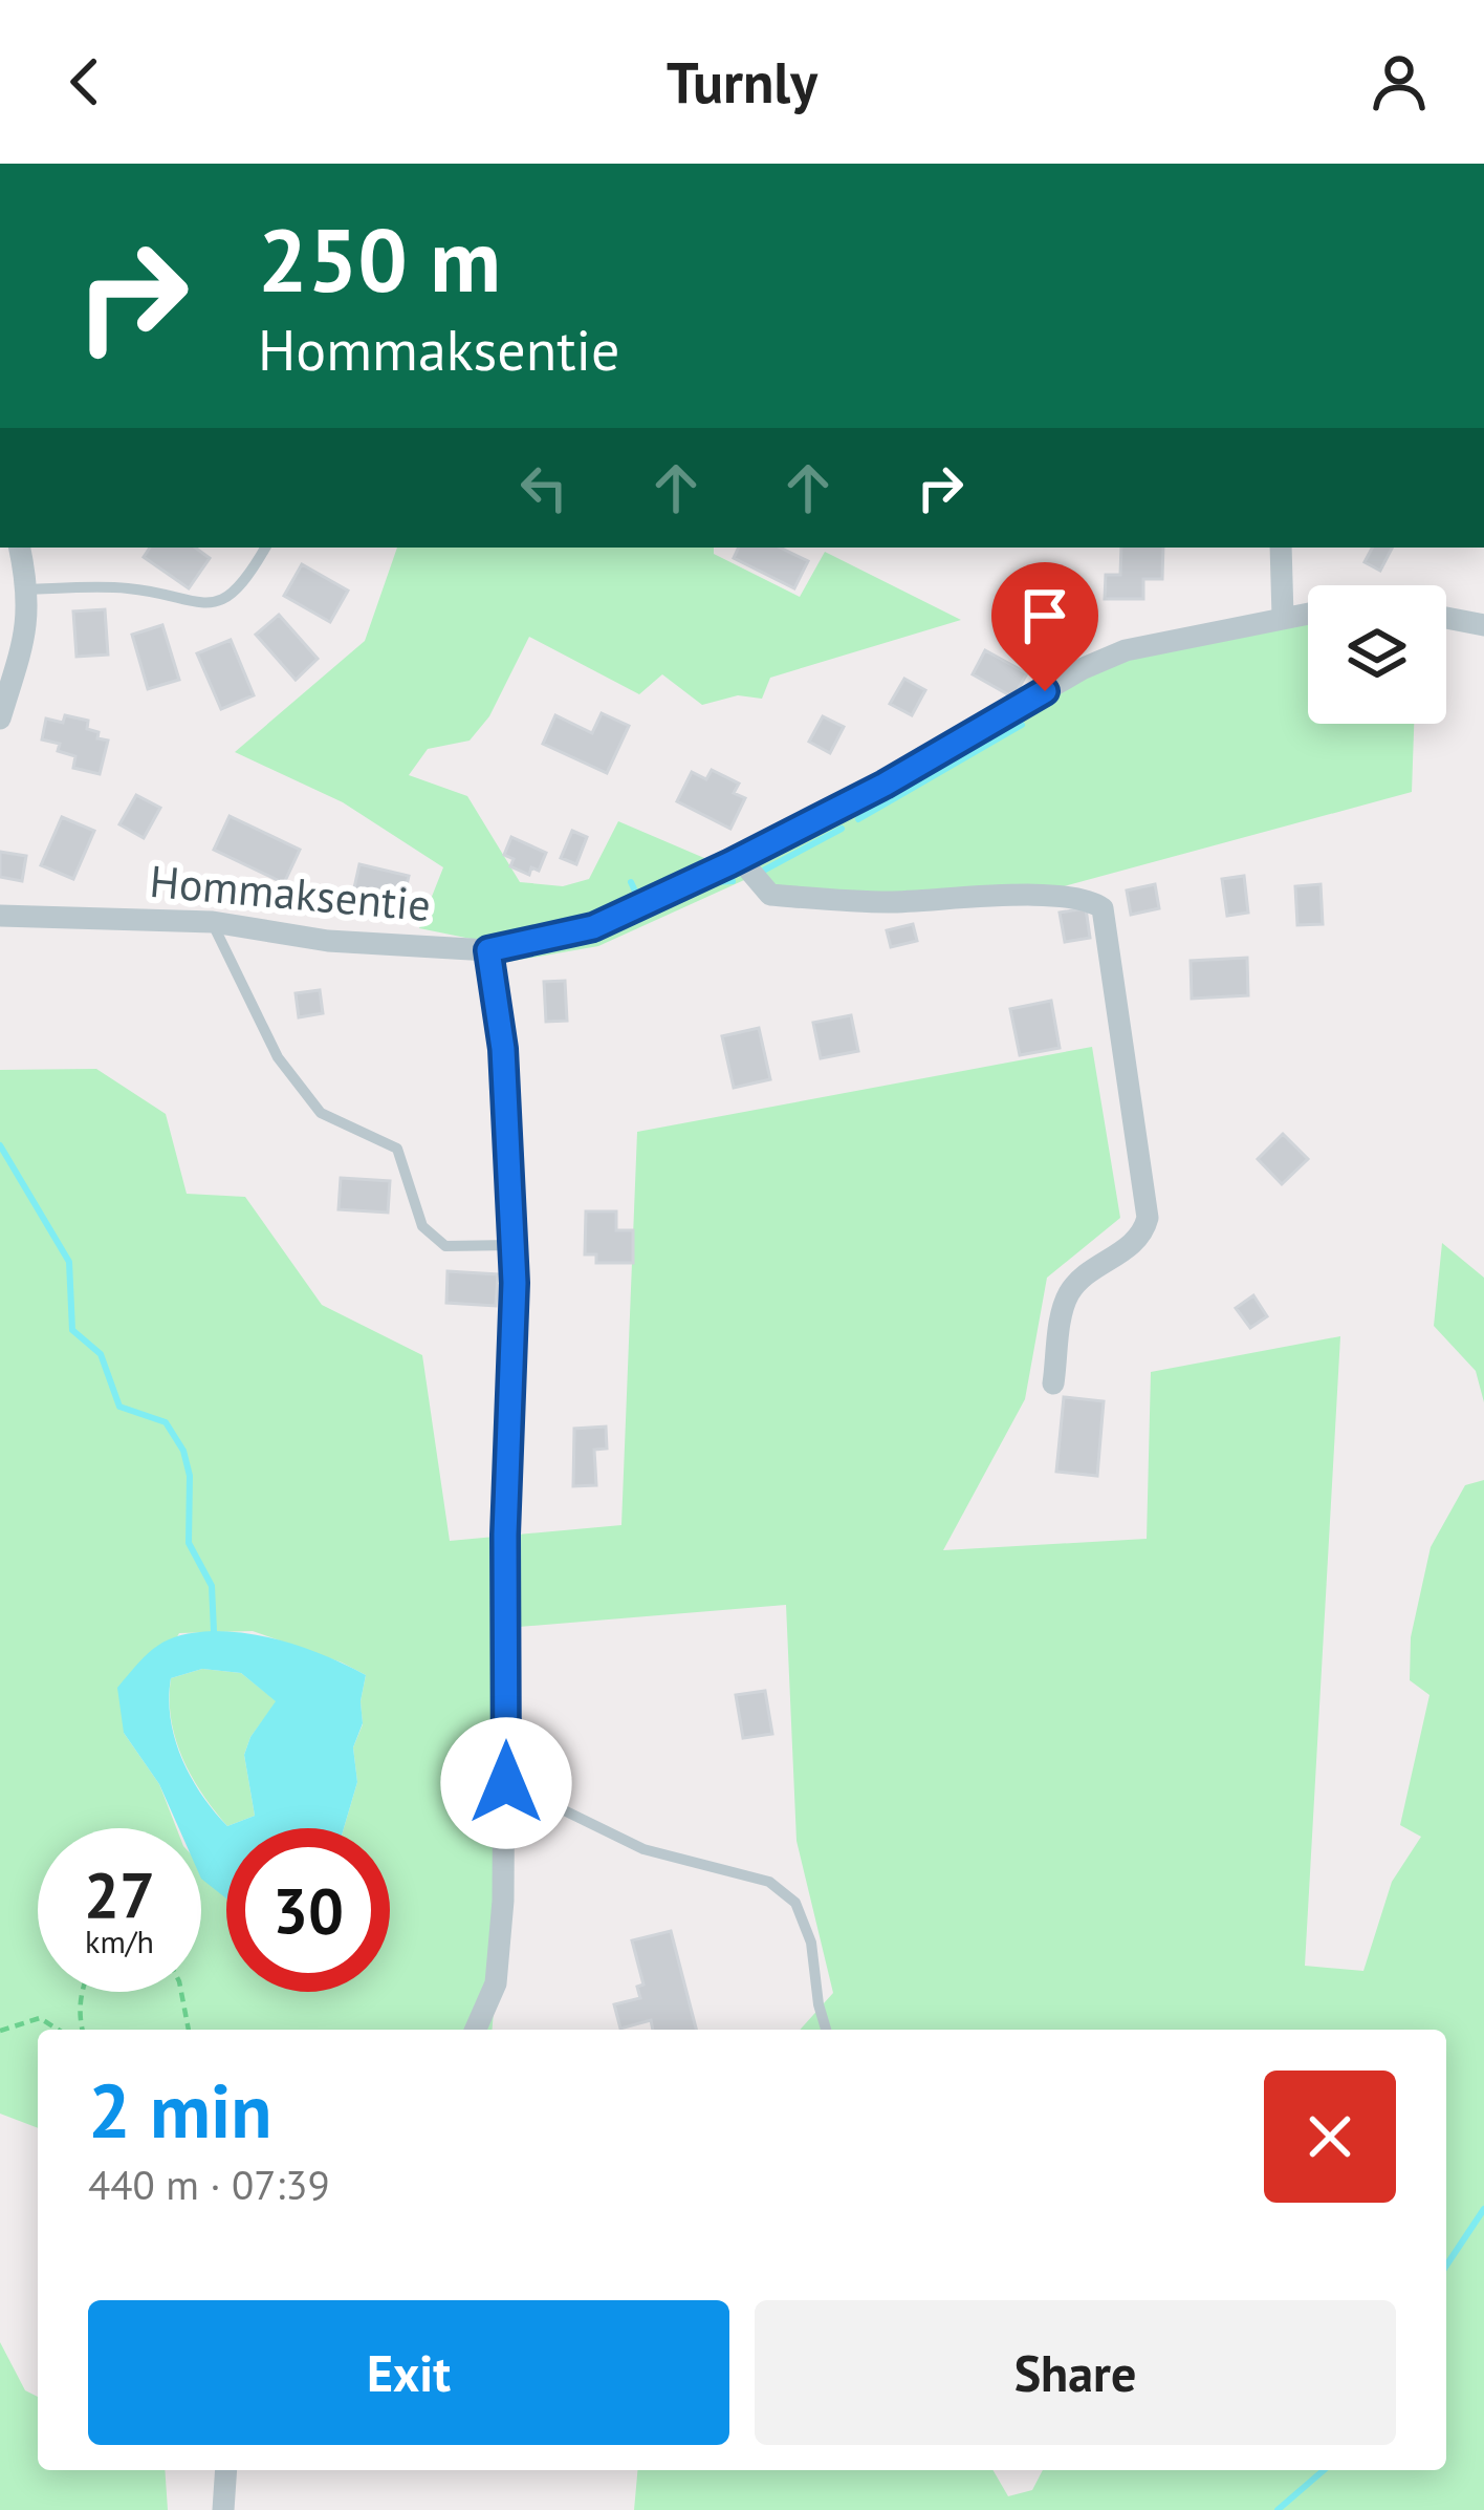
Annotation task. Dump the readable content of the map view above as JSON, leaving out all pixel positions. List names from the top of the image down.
{
  "streets": {
    "street": ["Hommaksentie"]
  },
  "page": {
    "header": "Turnly",
    "turn": ["250 m", "Hommaksentie"],
    "speed": "27 km/h",
    "limit": "30",
    "heading": ["2 min", "440 m · 07:39"],
    "buttons": ["Exit", "Share"]
  }
}
